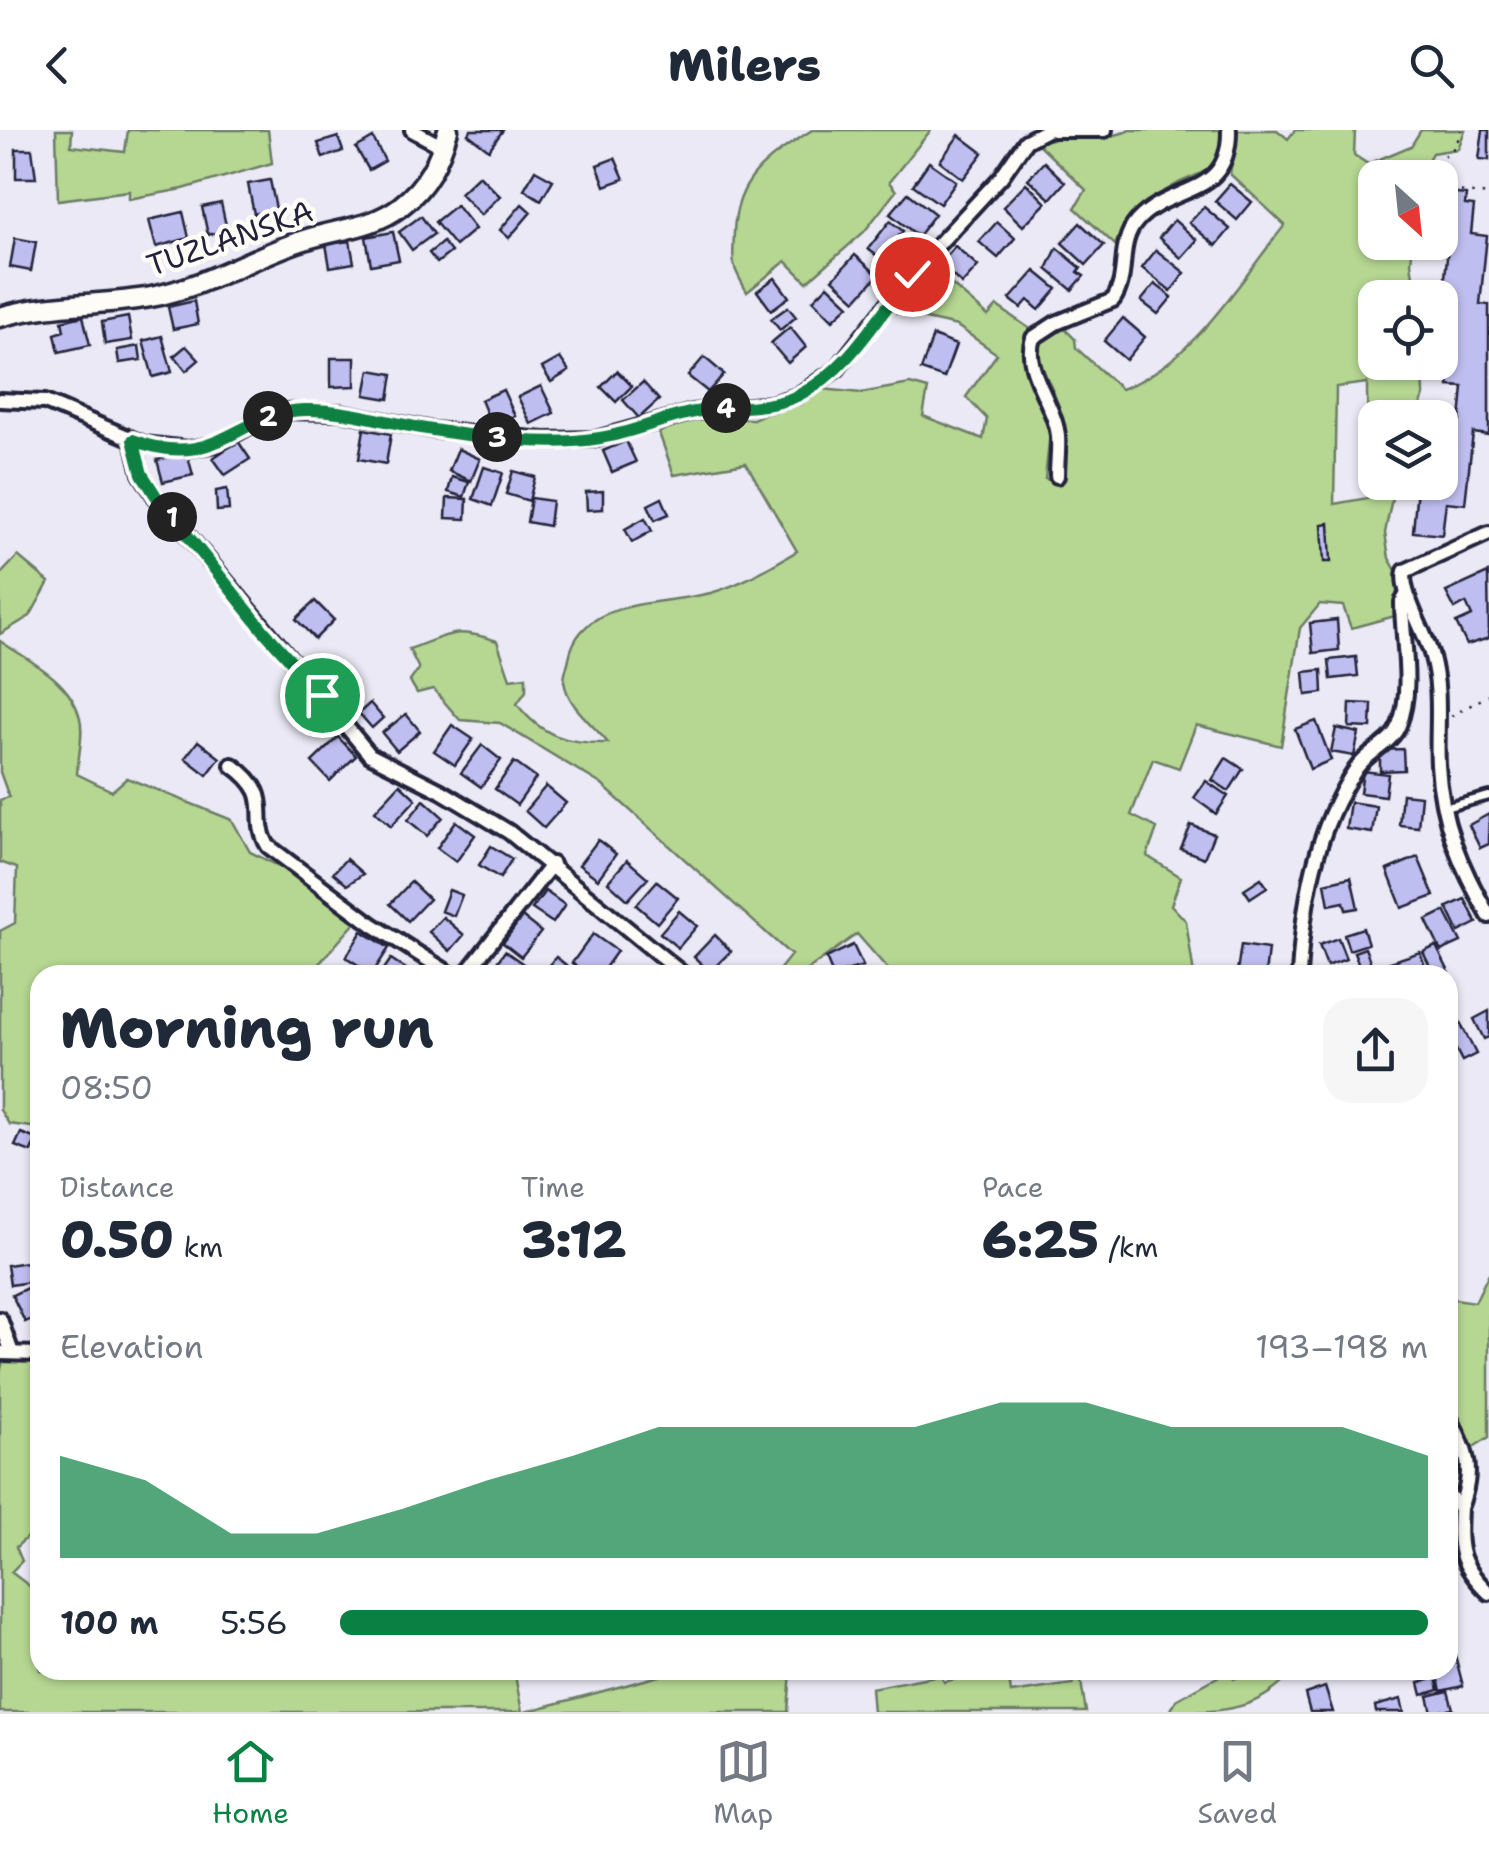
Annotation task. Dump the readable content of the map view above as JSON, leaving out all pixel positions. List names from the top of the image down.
{
  "streets": {
    "street": ["TUZLANSKA"]
  },
  "north": "bottom right",
  "page": {
    "header": "Milers",
    "pins": [
      "4",
      "2",
      "3",
      "1"
    ],
    "heading": ["Morning run", "08:50"],
    "stats": [
      ["Distance", "0.50 km"],
      ["Time", "3:12"],
      ["Pace", "6:25 /km"]
    ],
    "chart": ["Elevation", "193–198 m"],
    "list": [
      {
        "name": "100 m",
        "note": "5:56"
      }
    ],
    "tabs": ["Home", "Map", "Saved"]
  }
}
